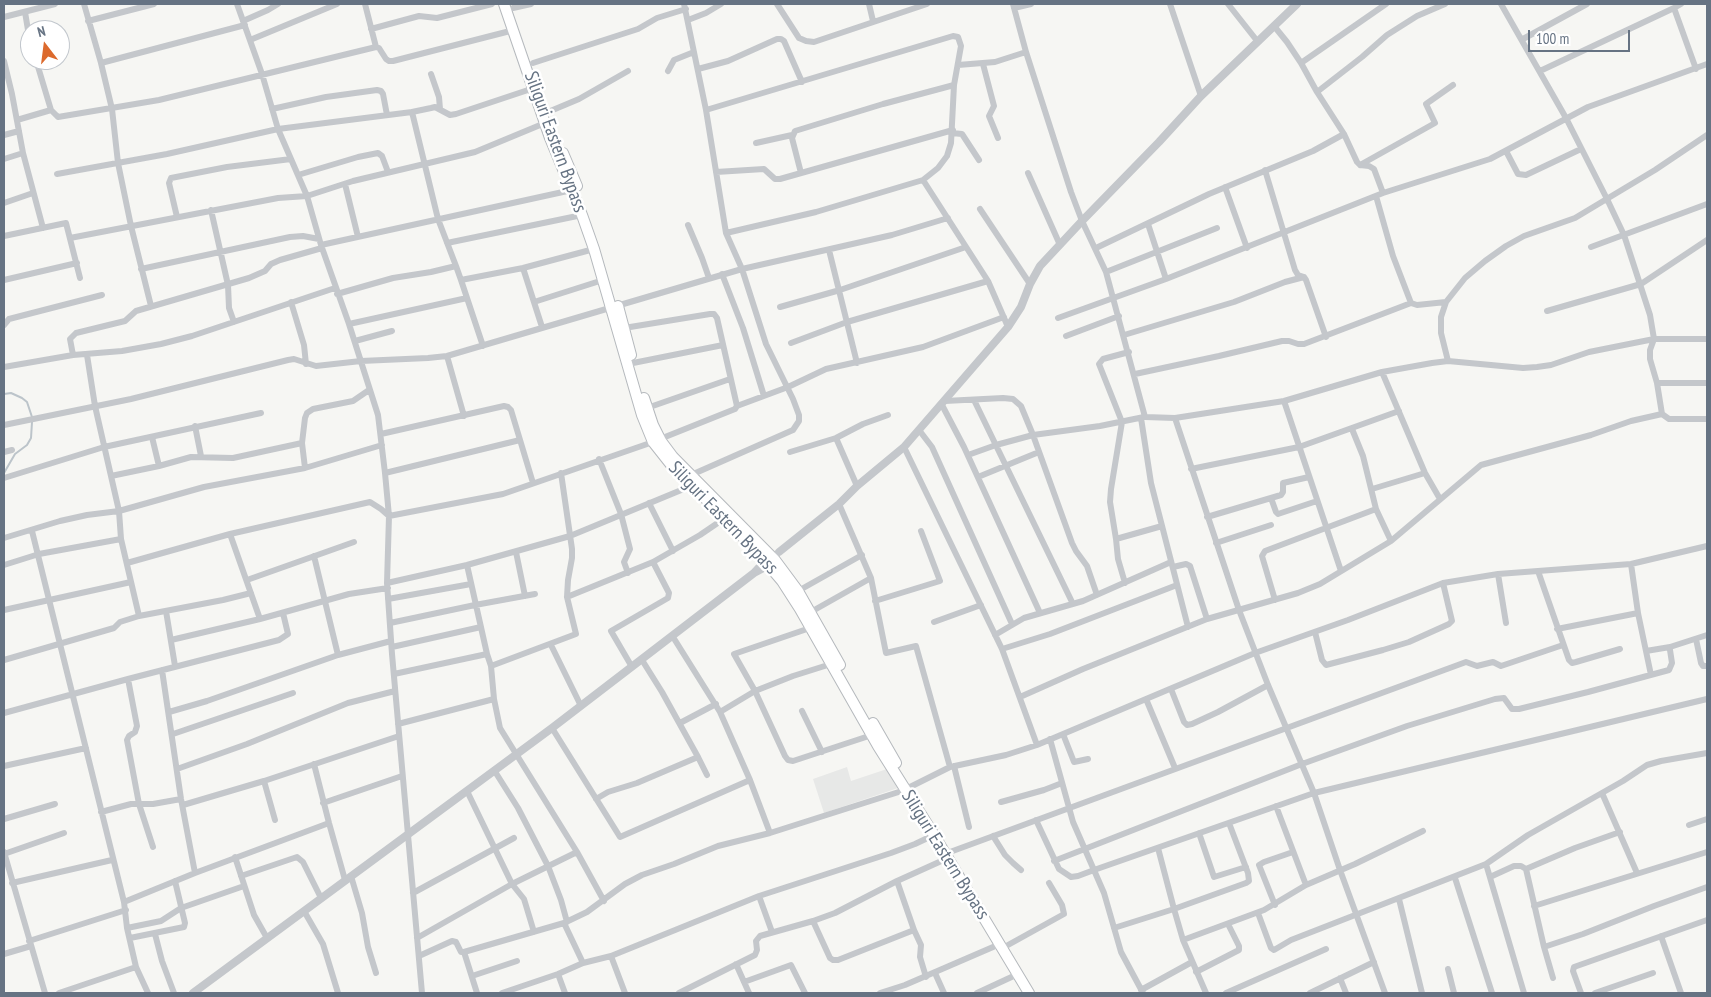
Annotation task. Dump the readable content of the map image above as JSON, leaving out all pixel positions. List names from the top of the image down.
{
  "streets": {
    "main road": ["Siliguri Eastern Bypass"]
  },
  "scale_bar": "100 m",
  "north": "top"
}
